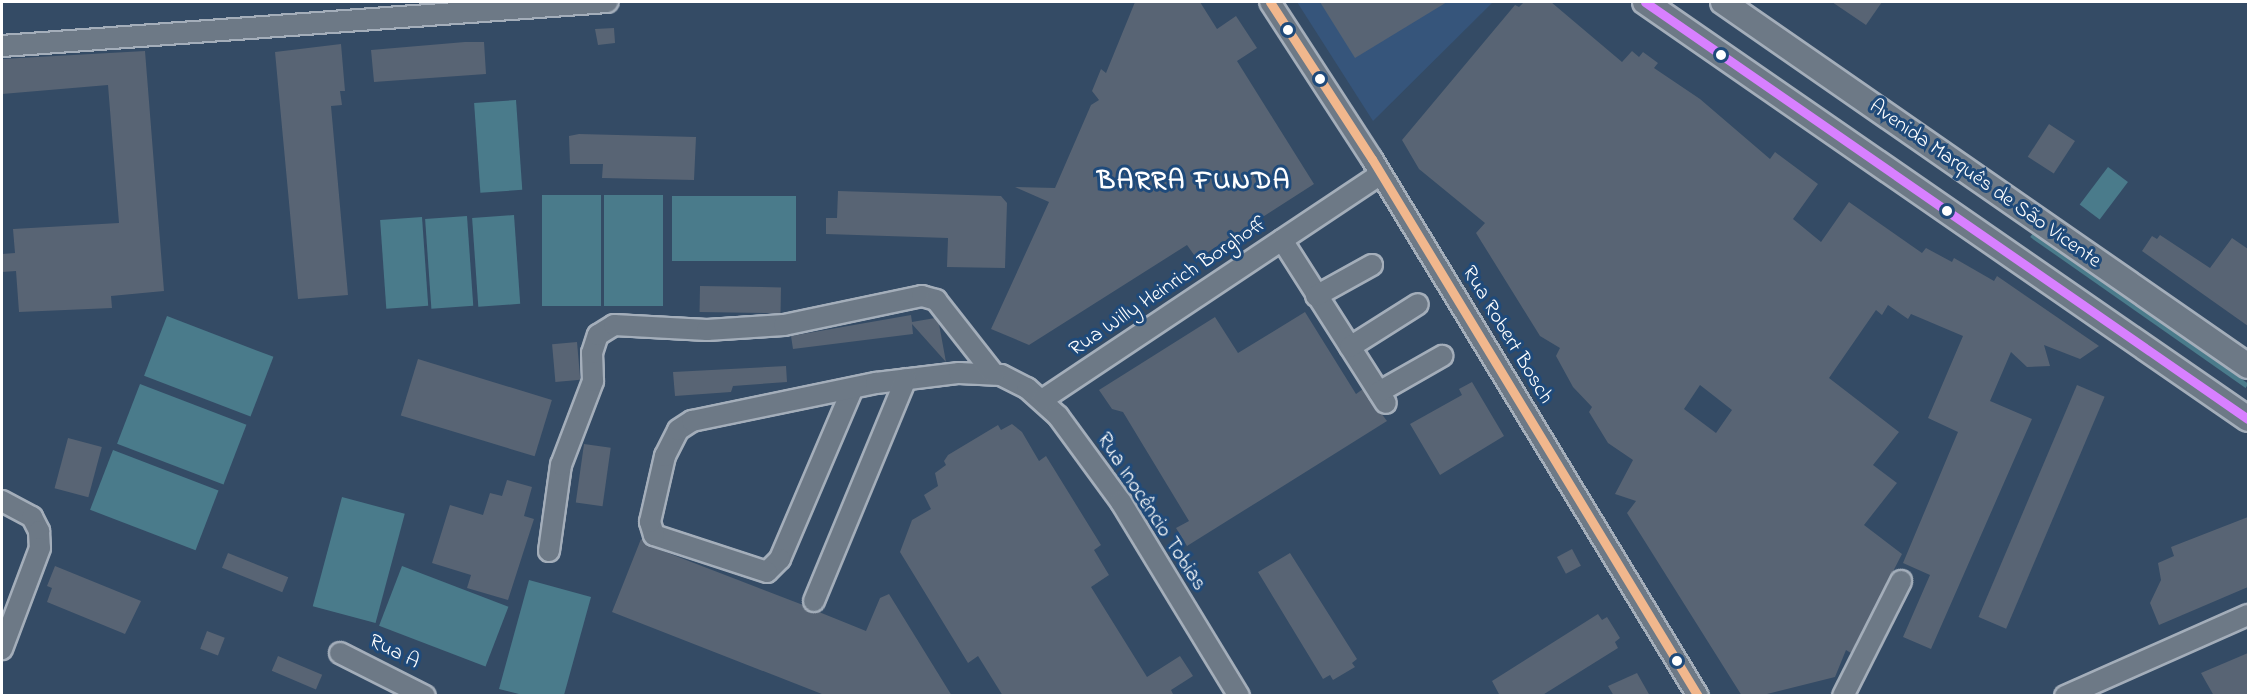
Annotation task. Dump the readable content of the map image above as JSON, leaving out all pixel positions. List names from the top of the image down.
{
  "streets": {
    "main road": ["Avenida Marquês de São Vicente"],
    "street": [
      "Rua Willy Heinrich Borghoff",
      "Rua Robert Bosch",
      "Rua Inocêncio Tobias",
      "Rua A"
    ]
  },
  "crossings": [
    ["Rua Willy Heinrich Borghoff", "Rua Robert Bosch"],
    ["Rua Willy Heinrich Borghoff", "Rua Inocêncio Tobias"]
  ],
  "districts": ["BARRA FUNDA"]
}
